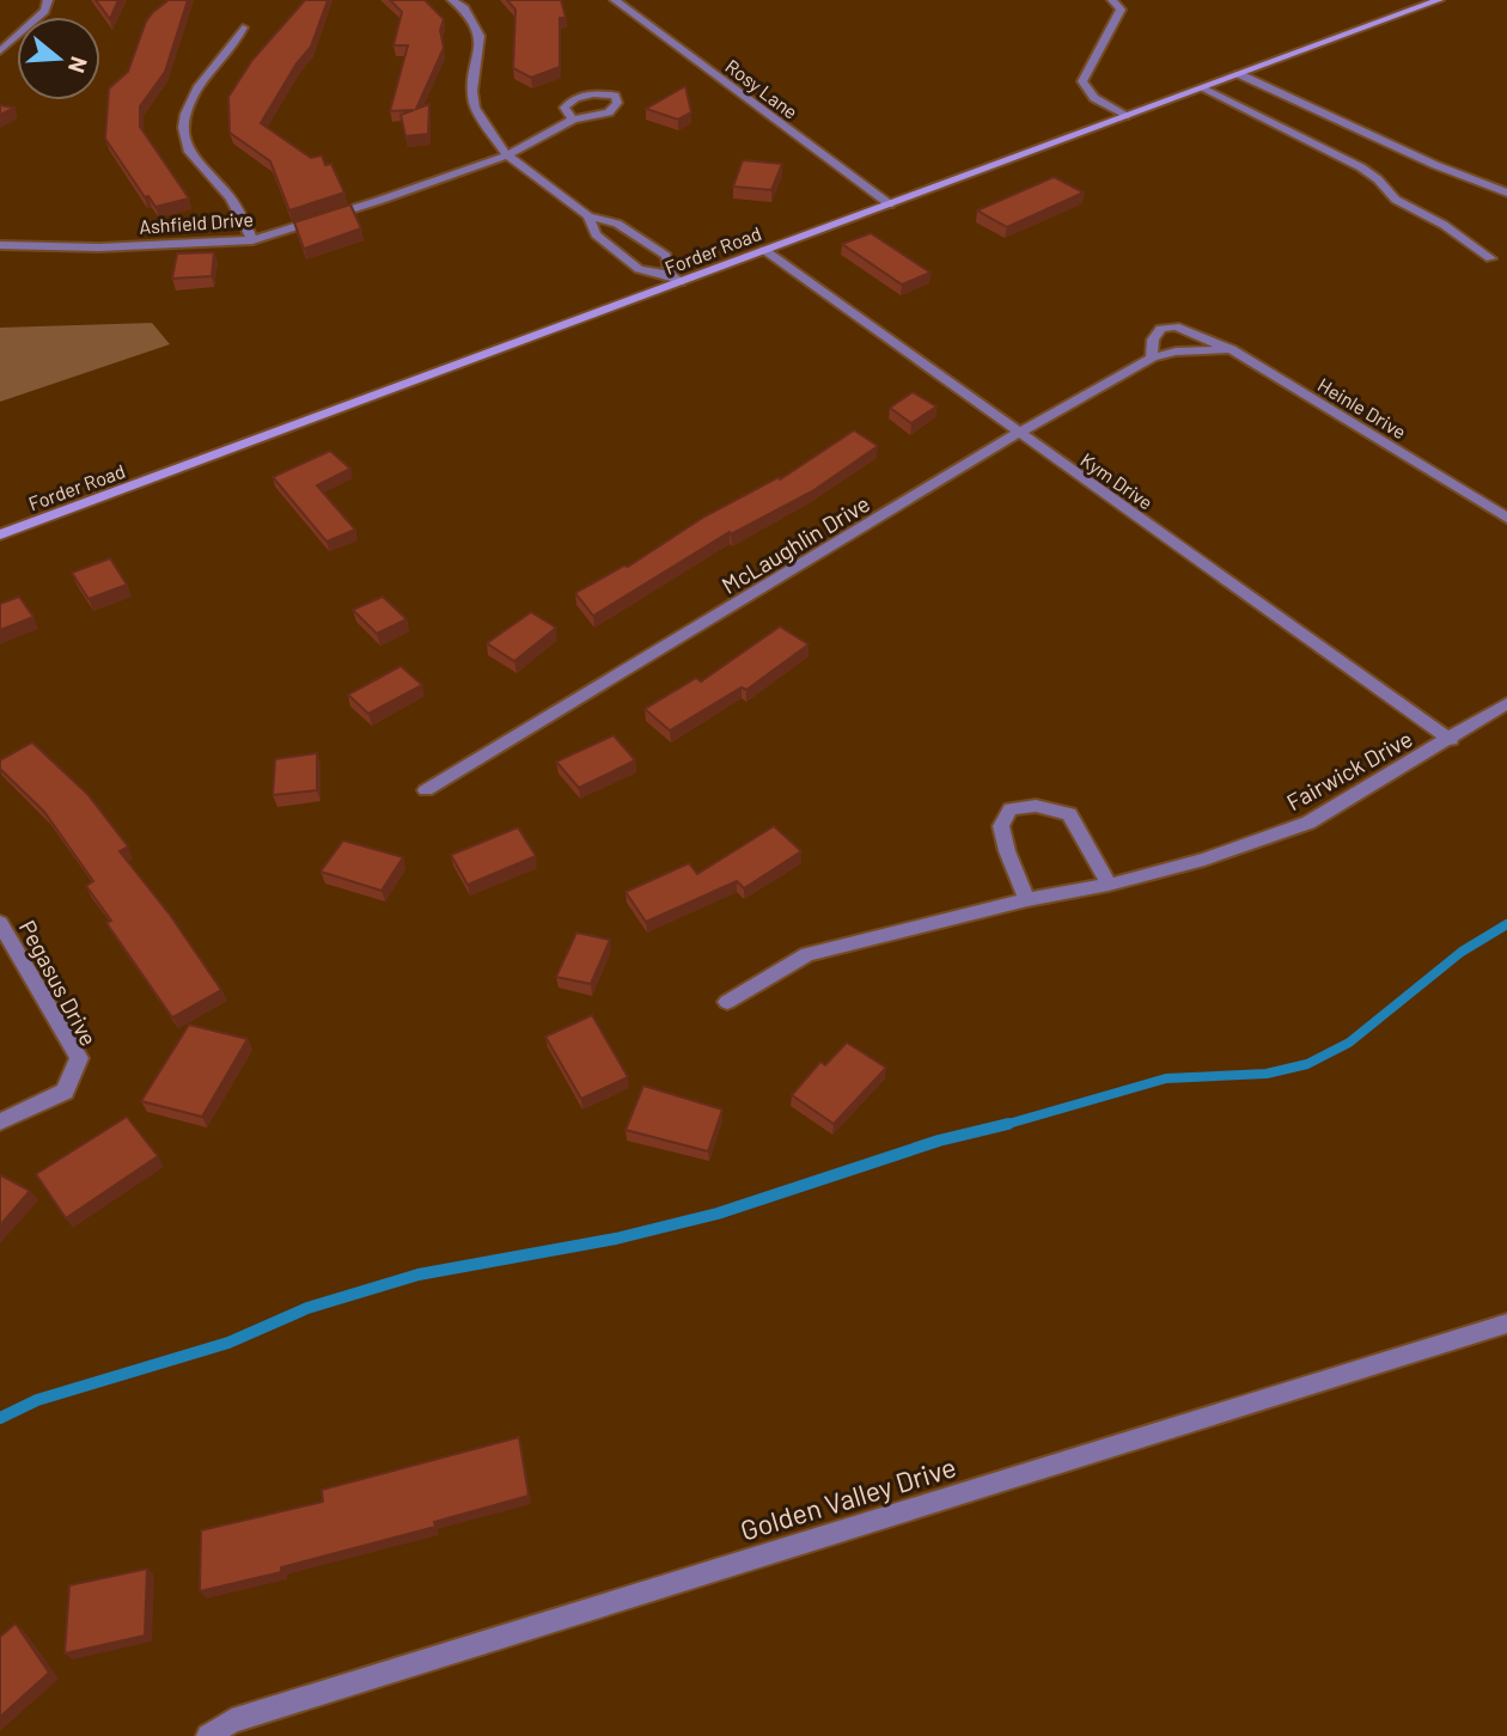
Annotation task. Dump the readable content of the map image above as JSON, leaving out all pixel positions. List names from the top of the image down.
{
  "streets": {
    "main road": ["Forder Road"],
    "street": [
      "Rosy Lane",
      "Ashfield Drive",
      "Heinle Drive",
      "Kym Drive",
      "McLaughlin Drive",
      "Fairwick Drive",
      "Pegasus Drive",
      "Golden Valley Drive"
    ]
  },
  "crossings": [
    ["Rosy Lane", "Forder Road"],
    ["Forder Road", "Kym Drive"],
    ["Heinle Drive", "McLaughlin Drive"],
    ["Kym Drive", "McLaughlin Drive"],
    ["Kym Drive", "Fairwick Drive"]
  ],
  "north": "right"
}
